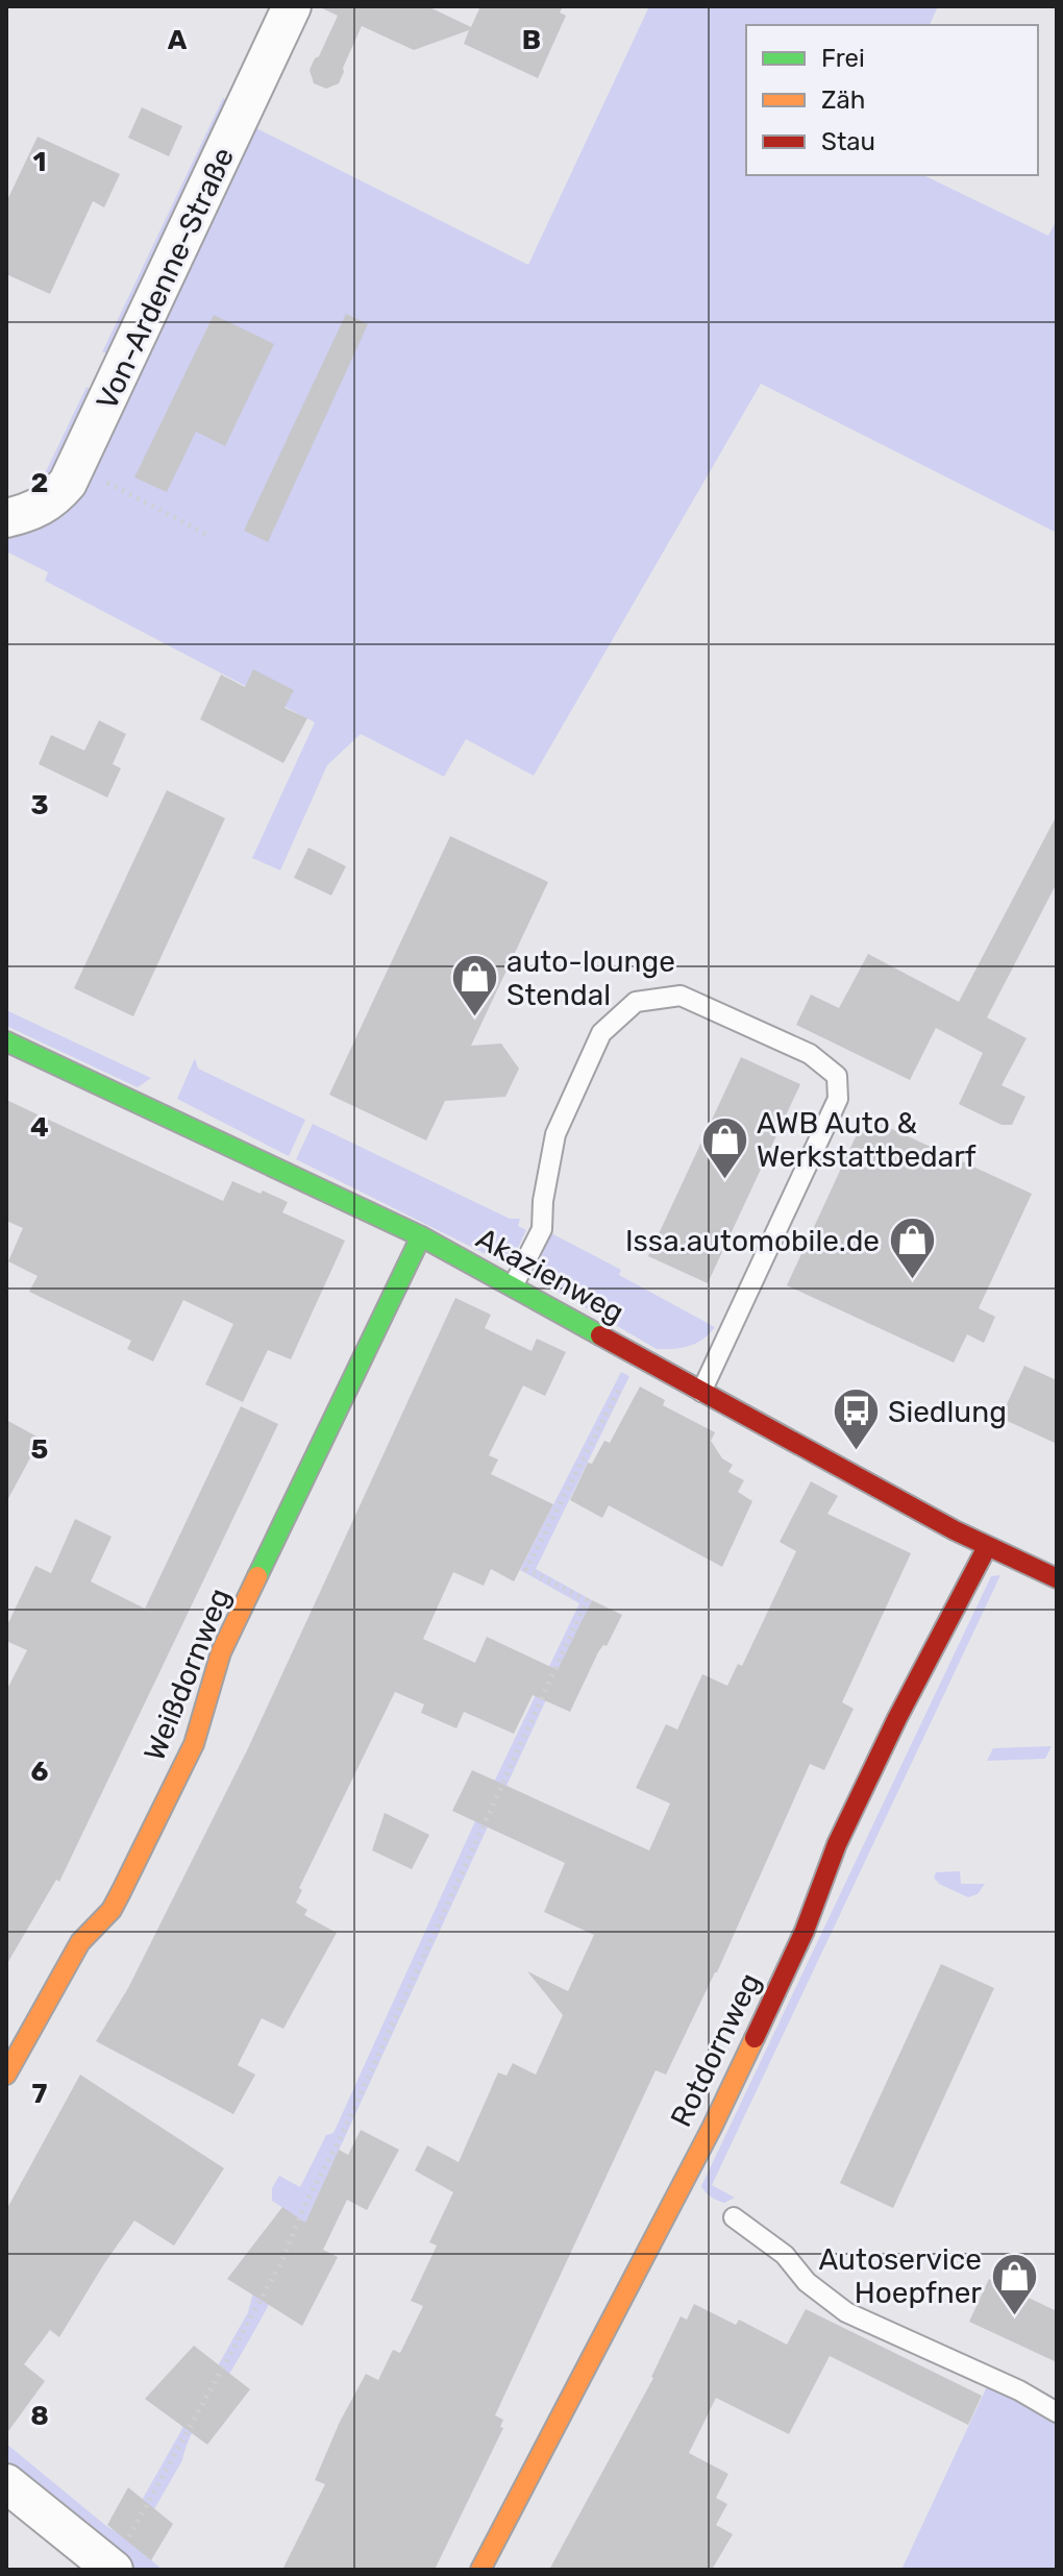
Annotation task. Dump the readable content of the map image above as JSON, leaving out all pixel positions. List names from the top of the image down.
{
  "streets": {
    "street": [
      "Von-Ardenne-Straße",
      "Akazienweg",
      "Weißdornweg",
      "Rotdornweg"
    ]
  },
  "crossings": [
    ["Akazienweg", "Weißdornweg"],
    ["Akazienweg", "Rotdornweg"]
  ],
  "places": {
    "shop": [
      "auto-lounge Stendal",
      "AWB Auto & Werkstattbedarf",
      "Issa.automobile.de",
      "Autoservice Hoepfner"
    ],
    "bus stop": ["Siedlung"]
  },
  "legend": ["Frei", "Zäh", "Stau"],
  "grid": {
    "columns": ["A", "B"],
    "rows": [
      "1",
      "2",
      "3",
      "4",
      "5",
      "6",
      "7",
      "8"
    ]
  }
}
